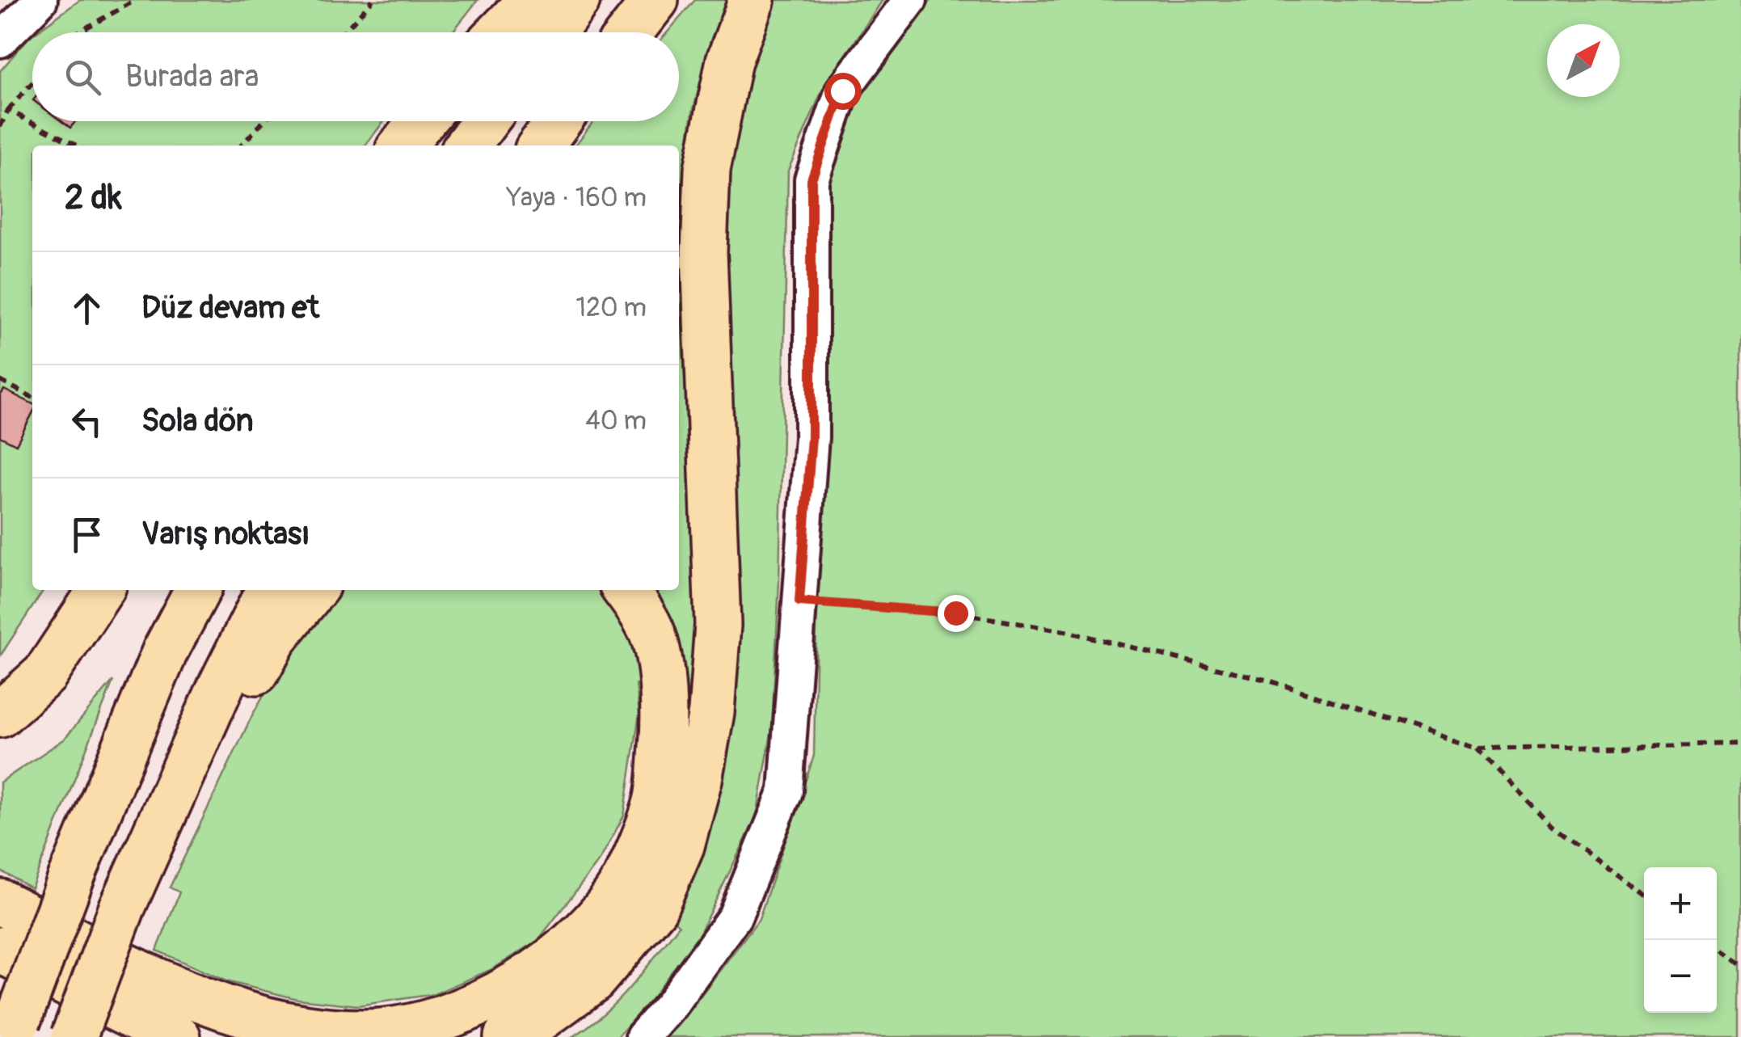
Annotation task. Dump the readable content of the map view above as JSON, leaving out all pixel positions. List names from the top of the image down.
{
  "north": "top right",
  "page": {
    "search": "Burada ara",
    "heading": ["2 dk", "Yaya · 160 m"],
    "list": [
      ["Düz devam et", "120 m"],
      ["Sola dön", "40 m"],
      "Varış noktası"
    ],
    "map_buttons": ["+", "−"]
  }
}
